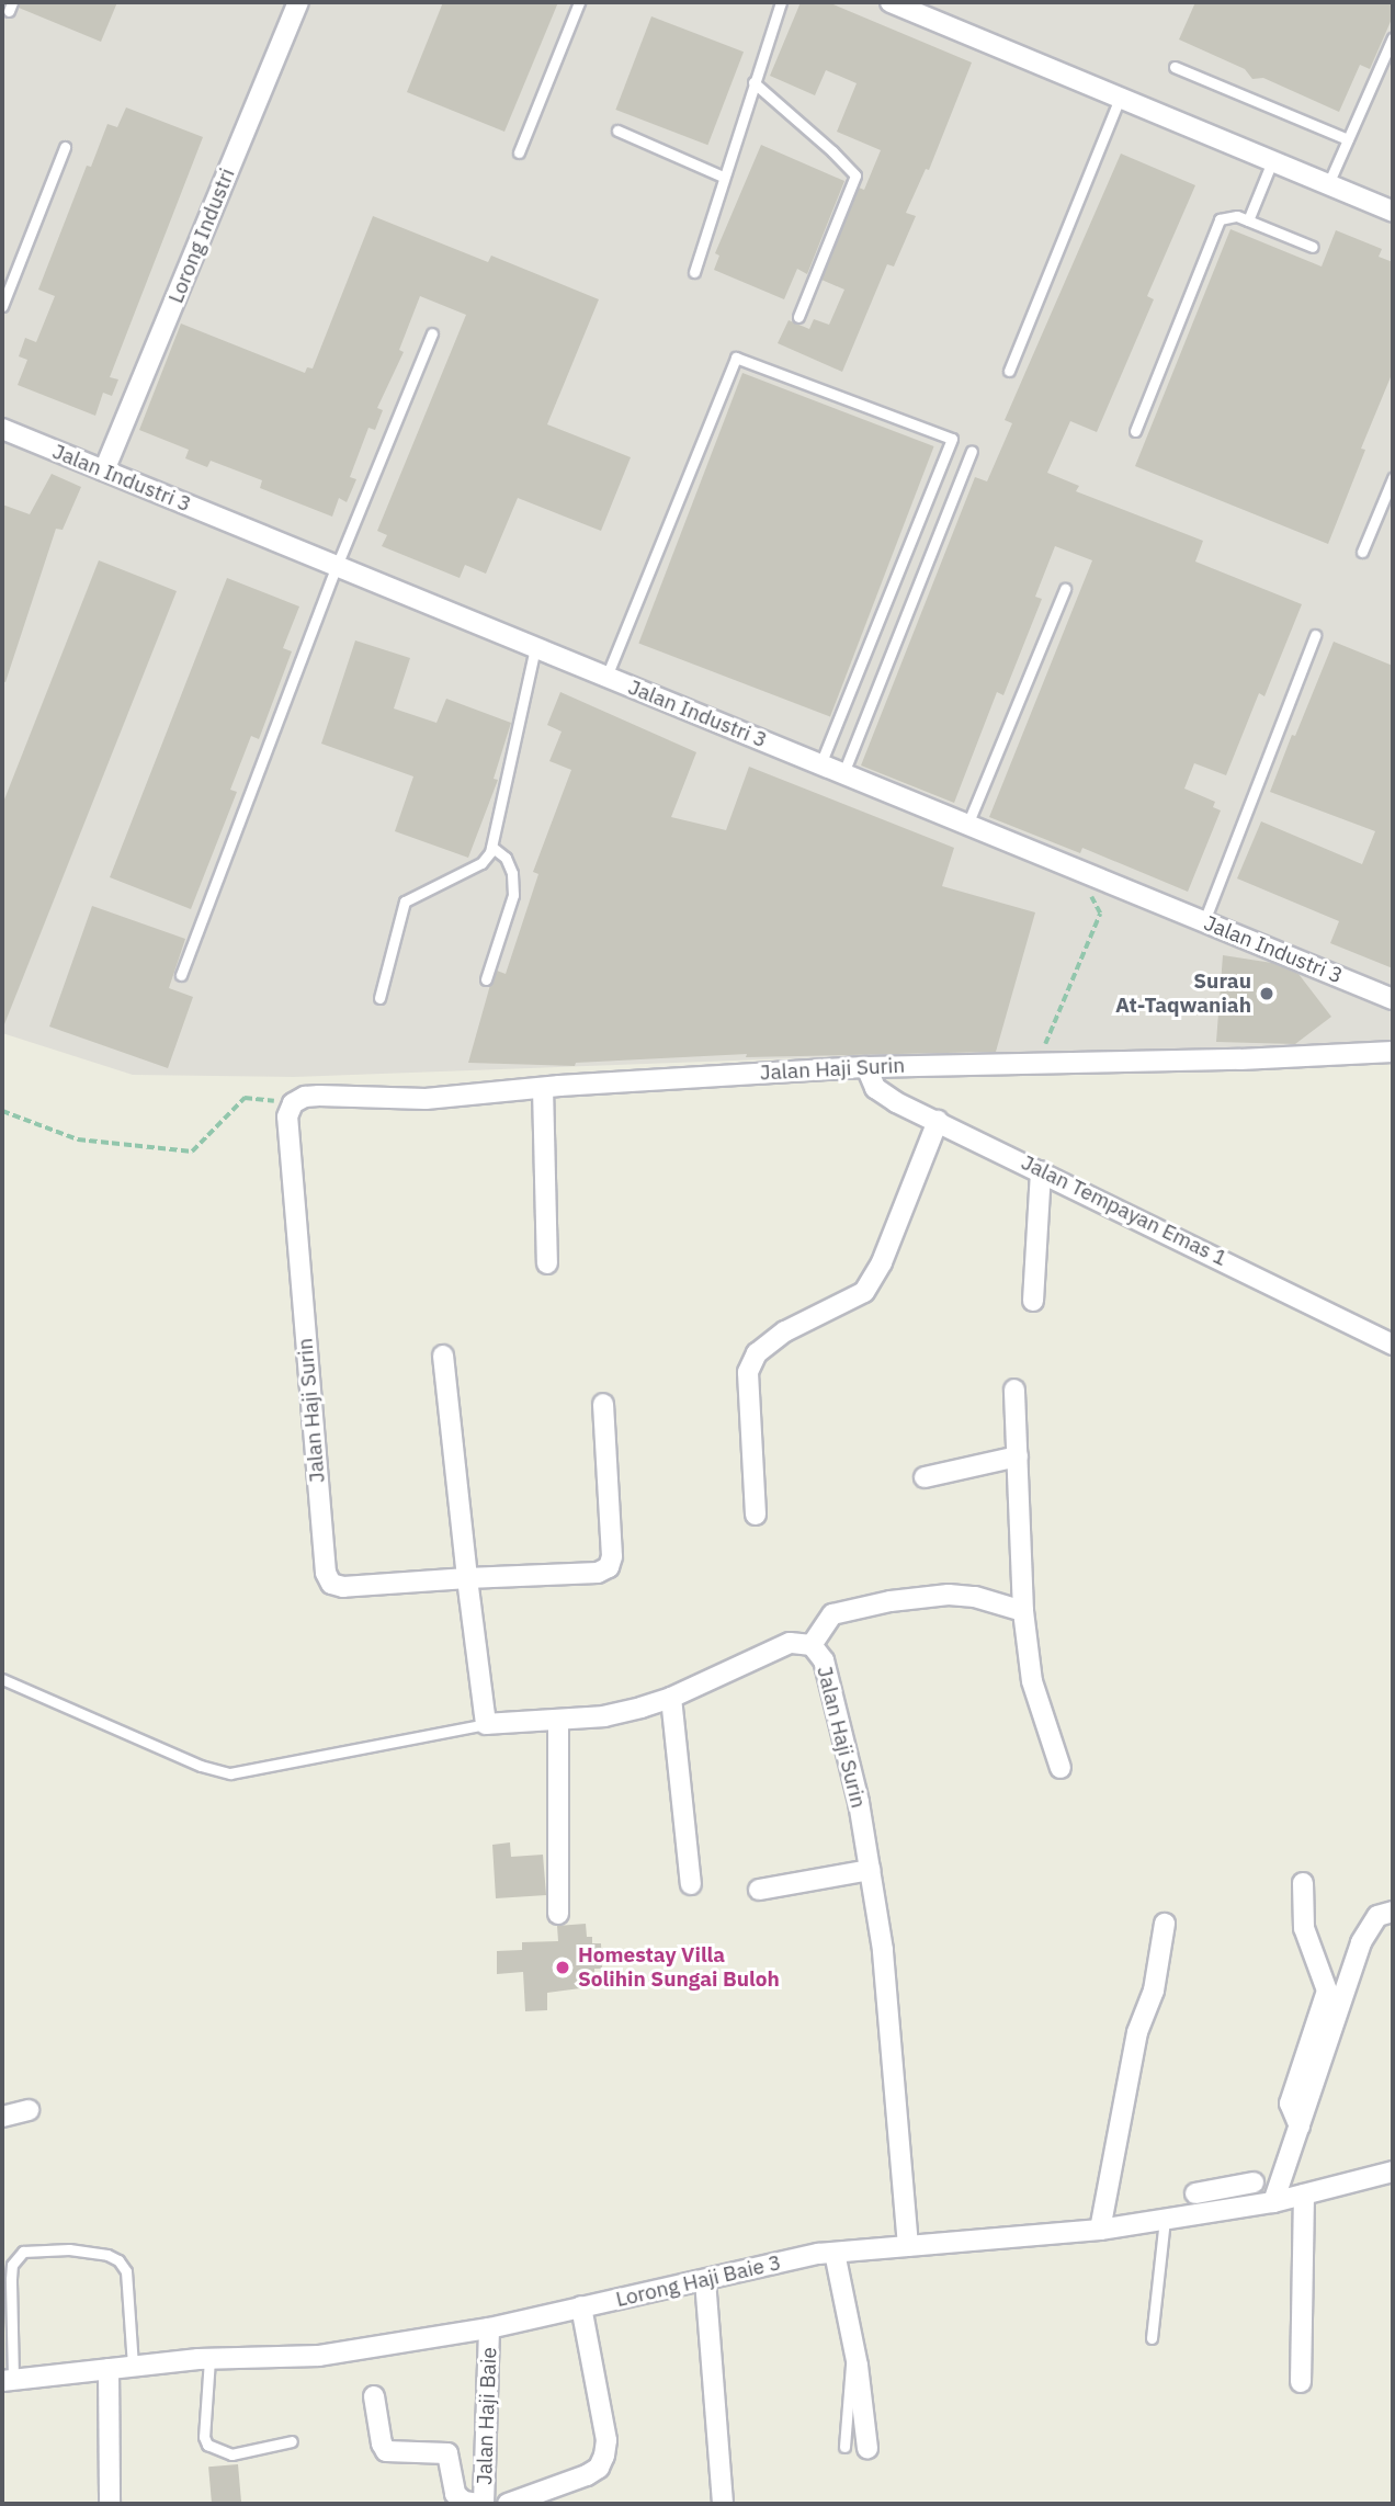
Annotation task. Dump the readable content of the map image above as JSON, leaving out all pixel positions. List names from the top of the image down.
{
  "streets": {
    "street": [
      "Lorong Industri",
      "Jalan Industri 3",
      "Jalan Haji Surin",
      "Jalan Tempayan Emas 1",
      "Lorong Haji Baie 3",
      "Jalan Haji Baie"
    ]
  },
  "crossings": [
    ["Lorong Industri", "Jalan Industri 3"],
    ["Jalan Haji Surin", "Jalan Tempayan Emas 1"],
    ["Jalan Haji Surin", "Lorong Haji Baie 3"],
    ["Lorong Haji Baie 3", "Jalan Haji Baie"]
  ],
  "places": ["Surau At-Taqwaniah", "Homestay Villa Solihin Sungai Buloh"]
}
